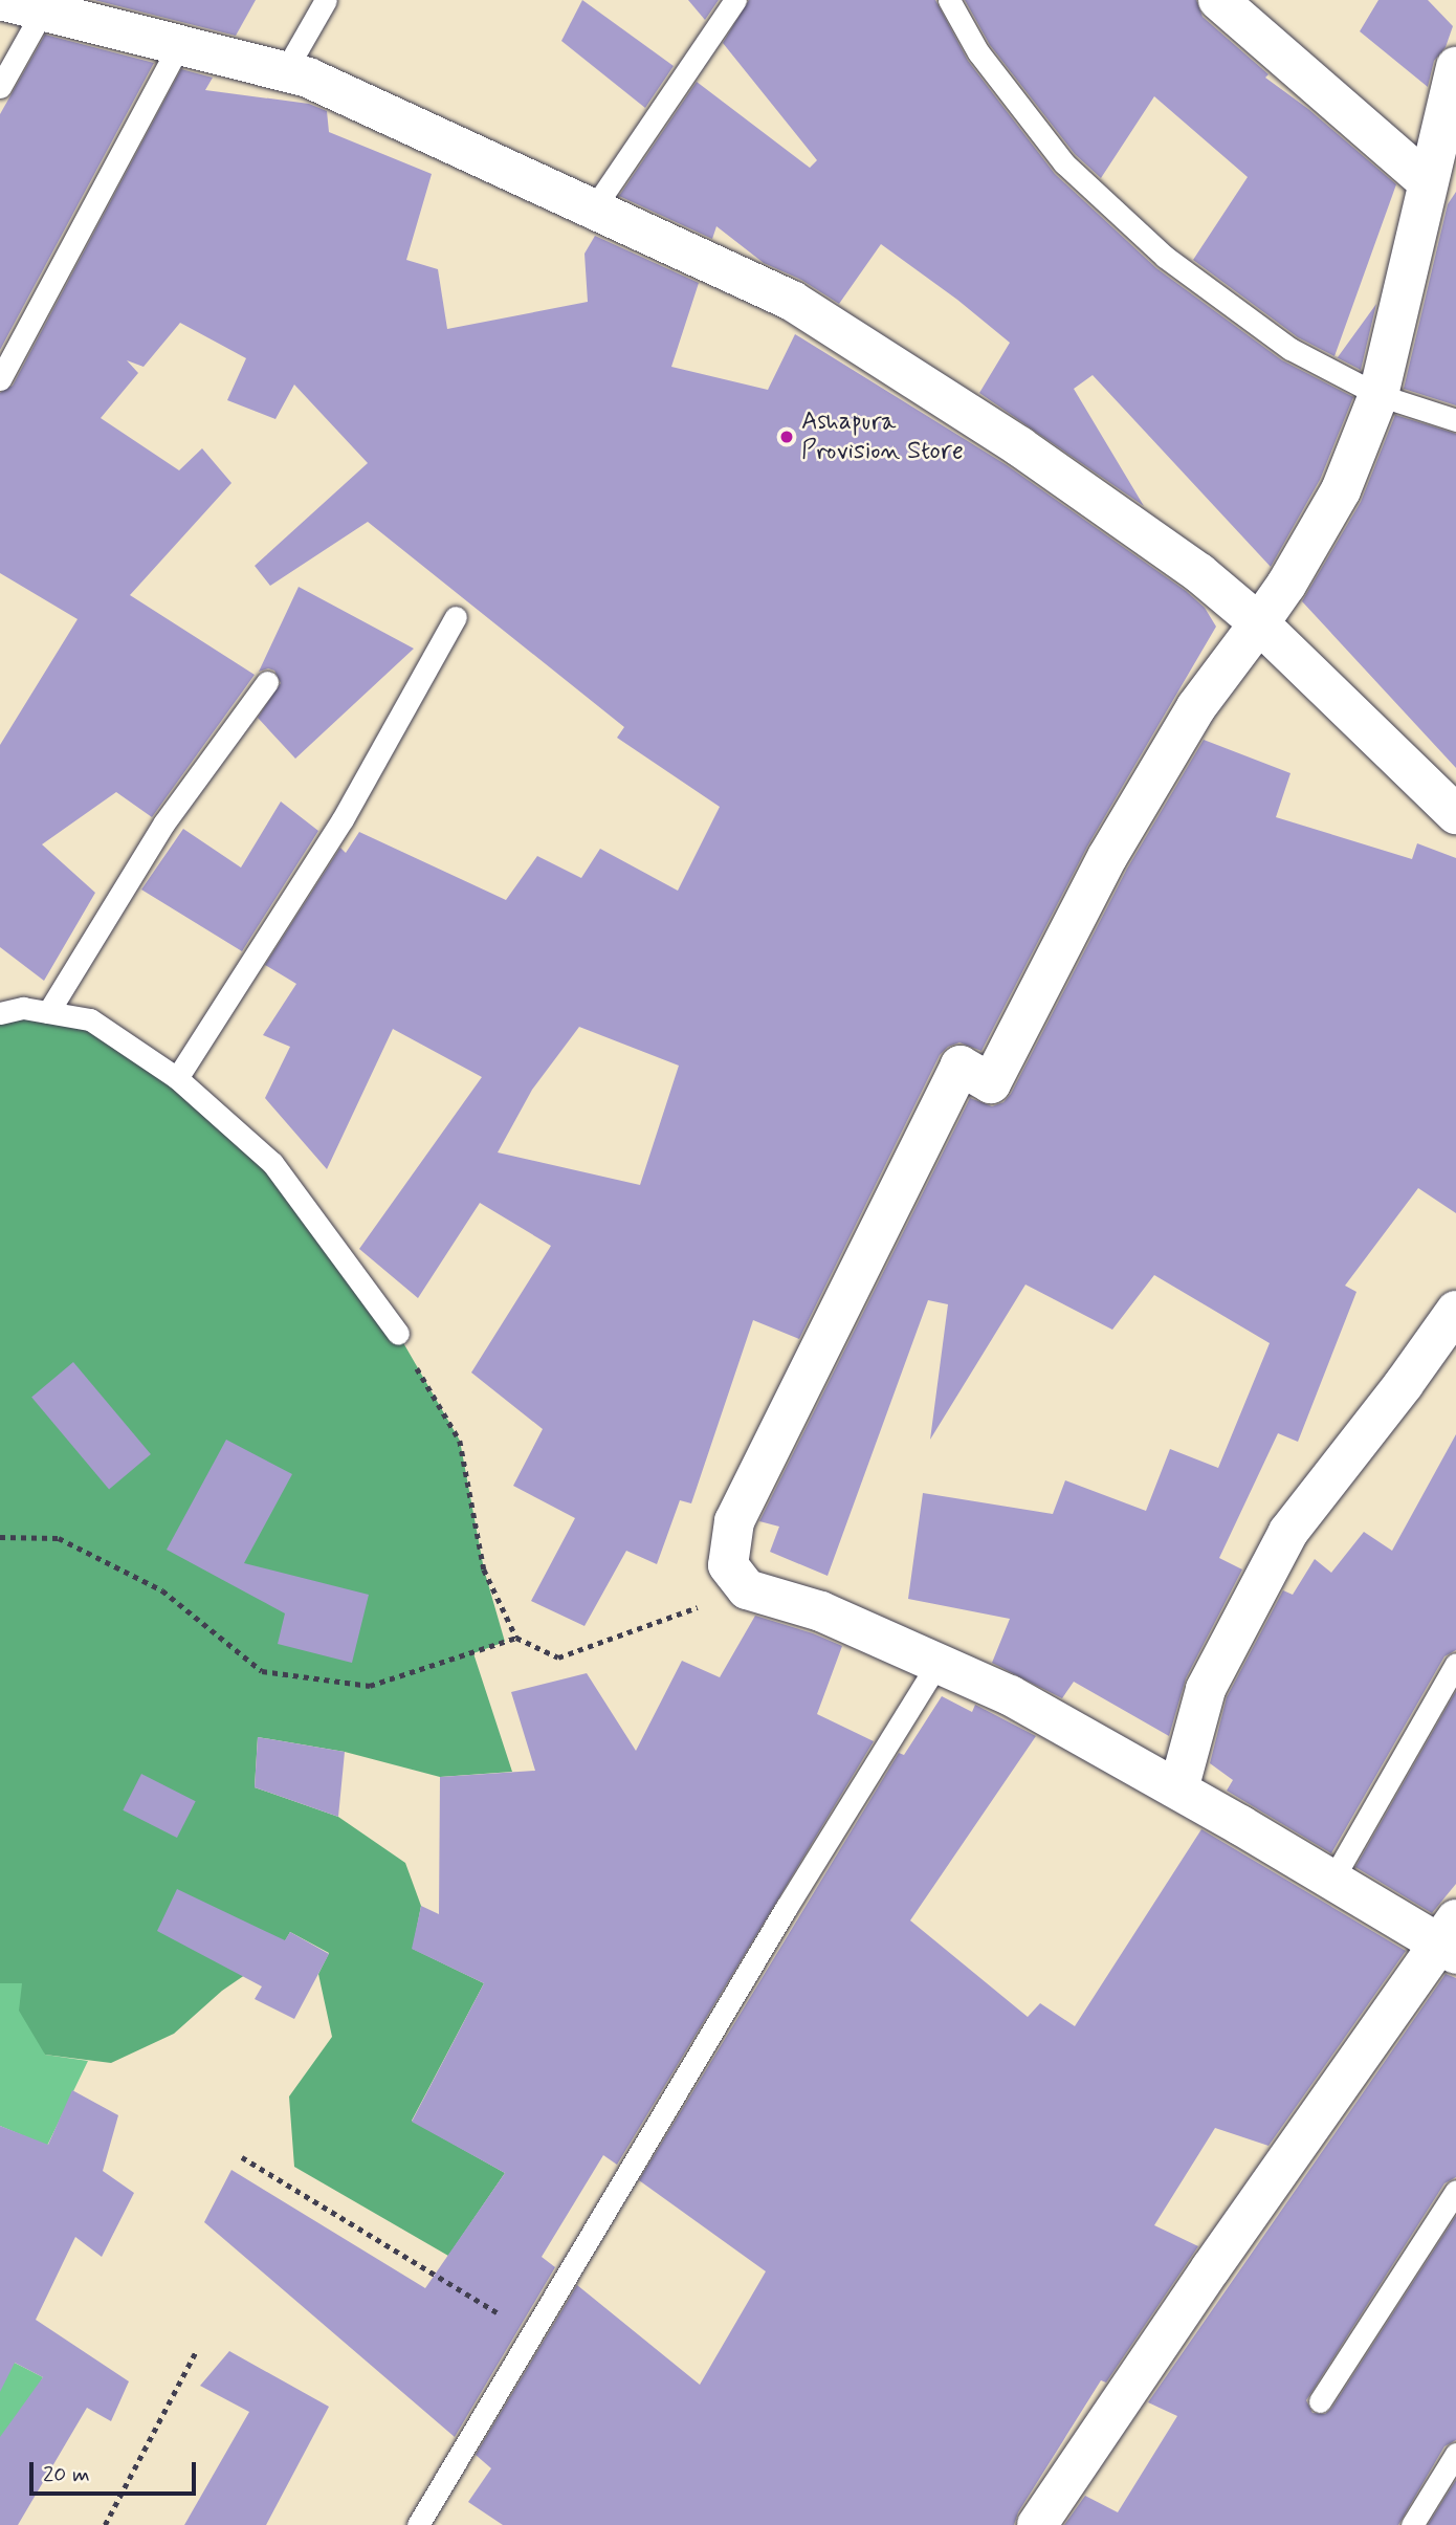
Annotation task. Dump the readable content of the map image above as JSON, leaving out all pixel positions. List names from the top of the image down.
{
  "places": ["Ashapura Provision Store"],
  "scale_bar": "20 m"
}
